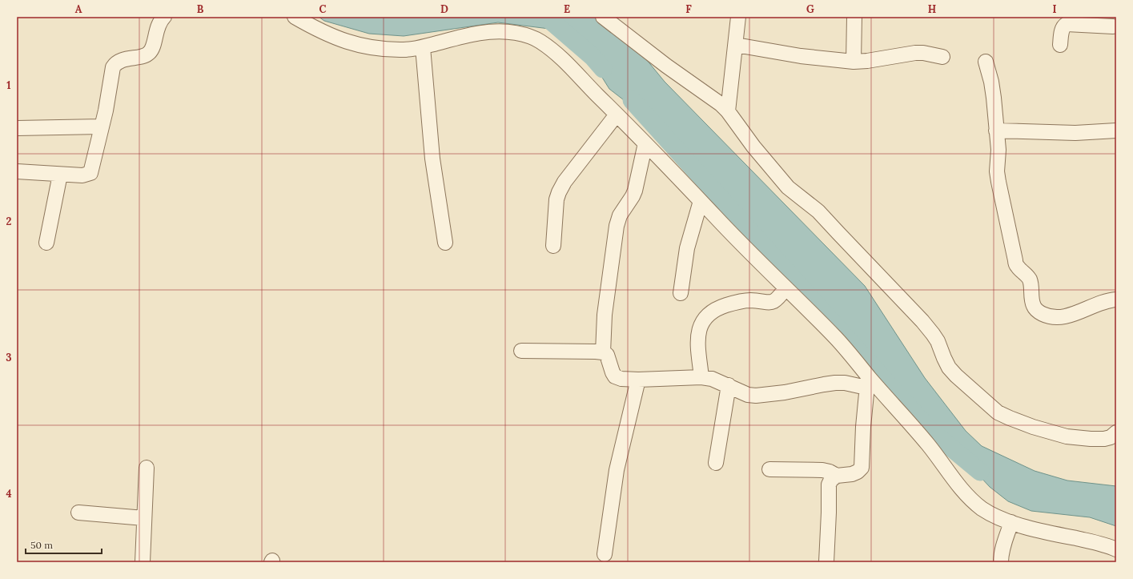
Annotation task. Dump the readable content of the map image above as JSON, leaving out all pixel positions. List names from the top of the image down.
{
  "scale_bar": "50 m",
  "grid": {
    "columns": [
      "A",
      "B",
      "C",
      "D",
      "E",
      "F",
      "G",
      "H",
      "I"
    ],
    "rows": [
      "1",
      "2",
      "3",
      "4"
    ]
  }
}
